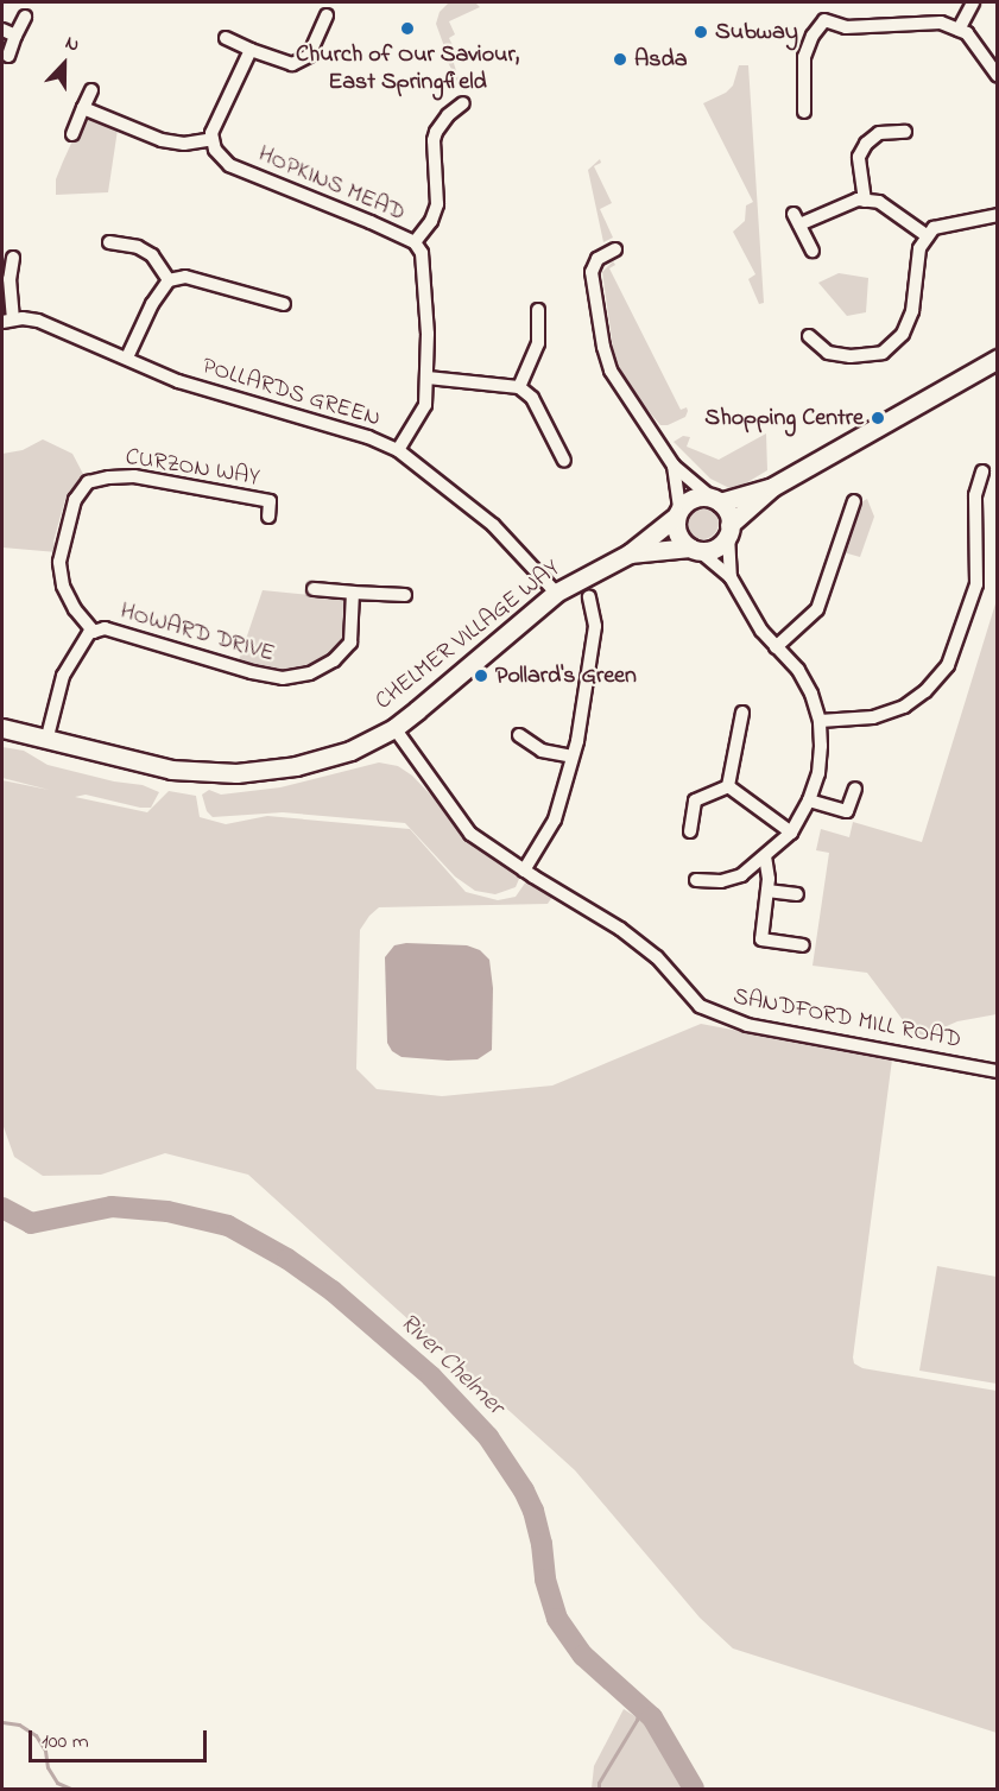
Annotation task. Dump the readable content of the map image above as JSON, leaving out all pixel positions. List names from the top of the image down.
{
  "streets": {
    "street": [
      "HOPKINS MEAD",
      "POLLARDS GREEN",
      "CURZON WAY",
      "HOWARD DRIVE",
      "CHELMER VILLAGE WAY",
      "SANDFORD MILL ROAD"
    ]
  },
  "crossings": [
    ["HOPKINS MEAD", "POLLARDS GREEN"],
    ["POLLARDS GREEN", "CHELMER VILLAGE WAY"],
    ["CURZON WAY", "HOWARD DRIVE"],
    ["HOWARD DRIVE", "CHELMER VILLAGE WAY"],
    ["CHELMER VILLAGE WAY", "SANDFORD MILL ROAD"]
  ],
  "water": ["River Chelmer"],
  "places": [
    "Church of Our Saviour, East Springfield",
    "Subway",
    "Asda",
    "Shopping Centre",
    "Pollard's Green"
  ],
  "scale_bar": "100 m",
  "north": "top"
}
